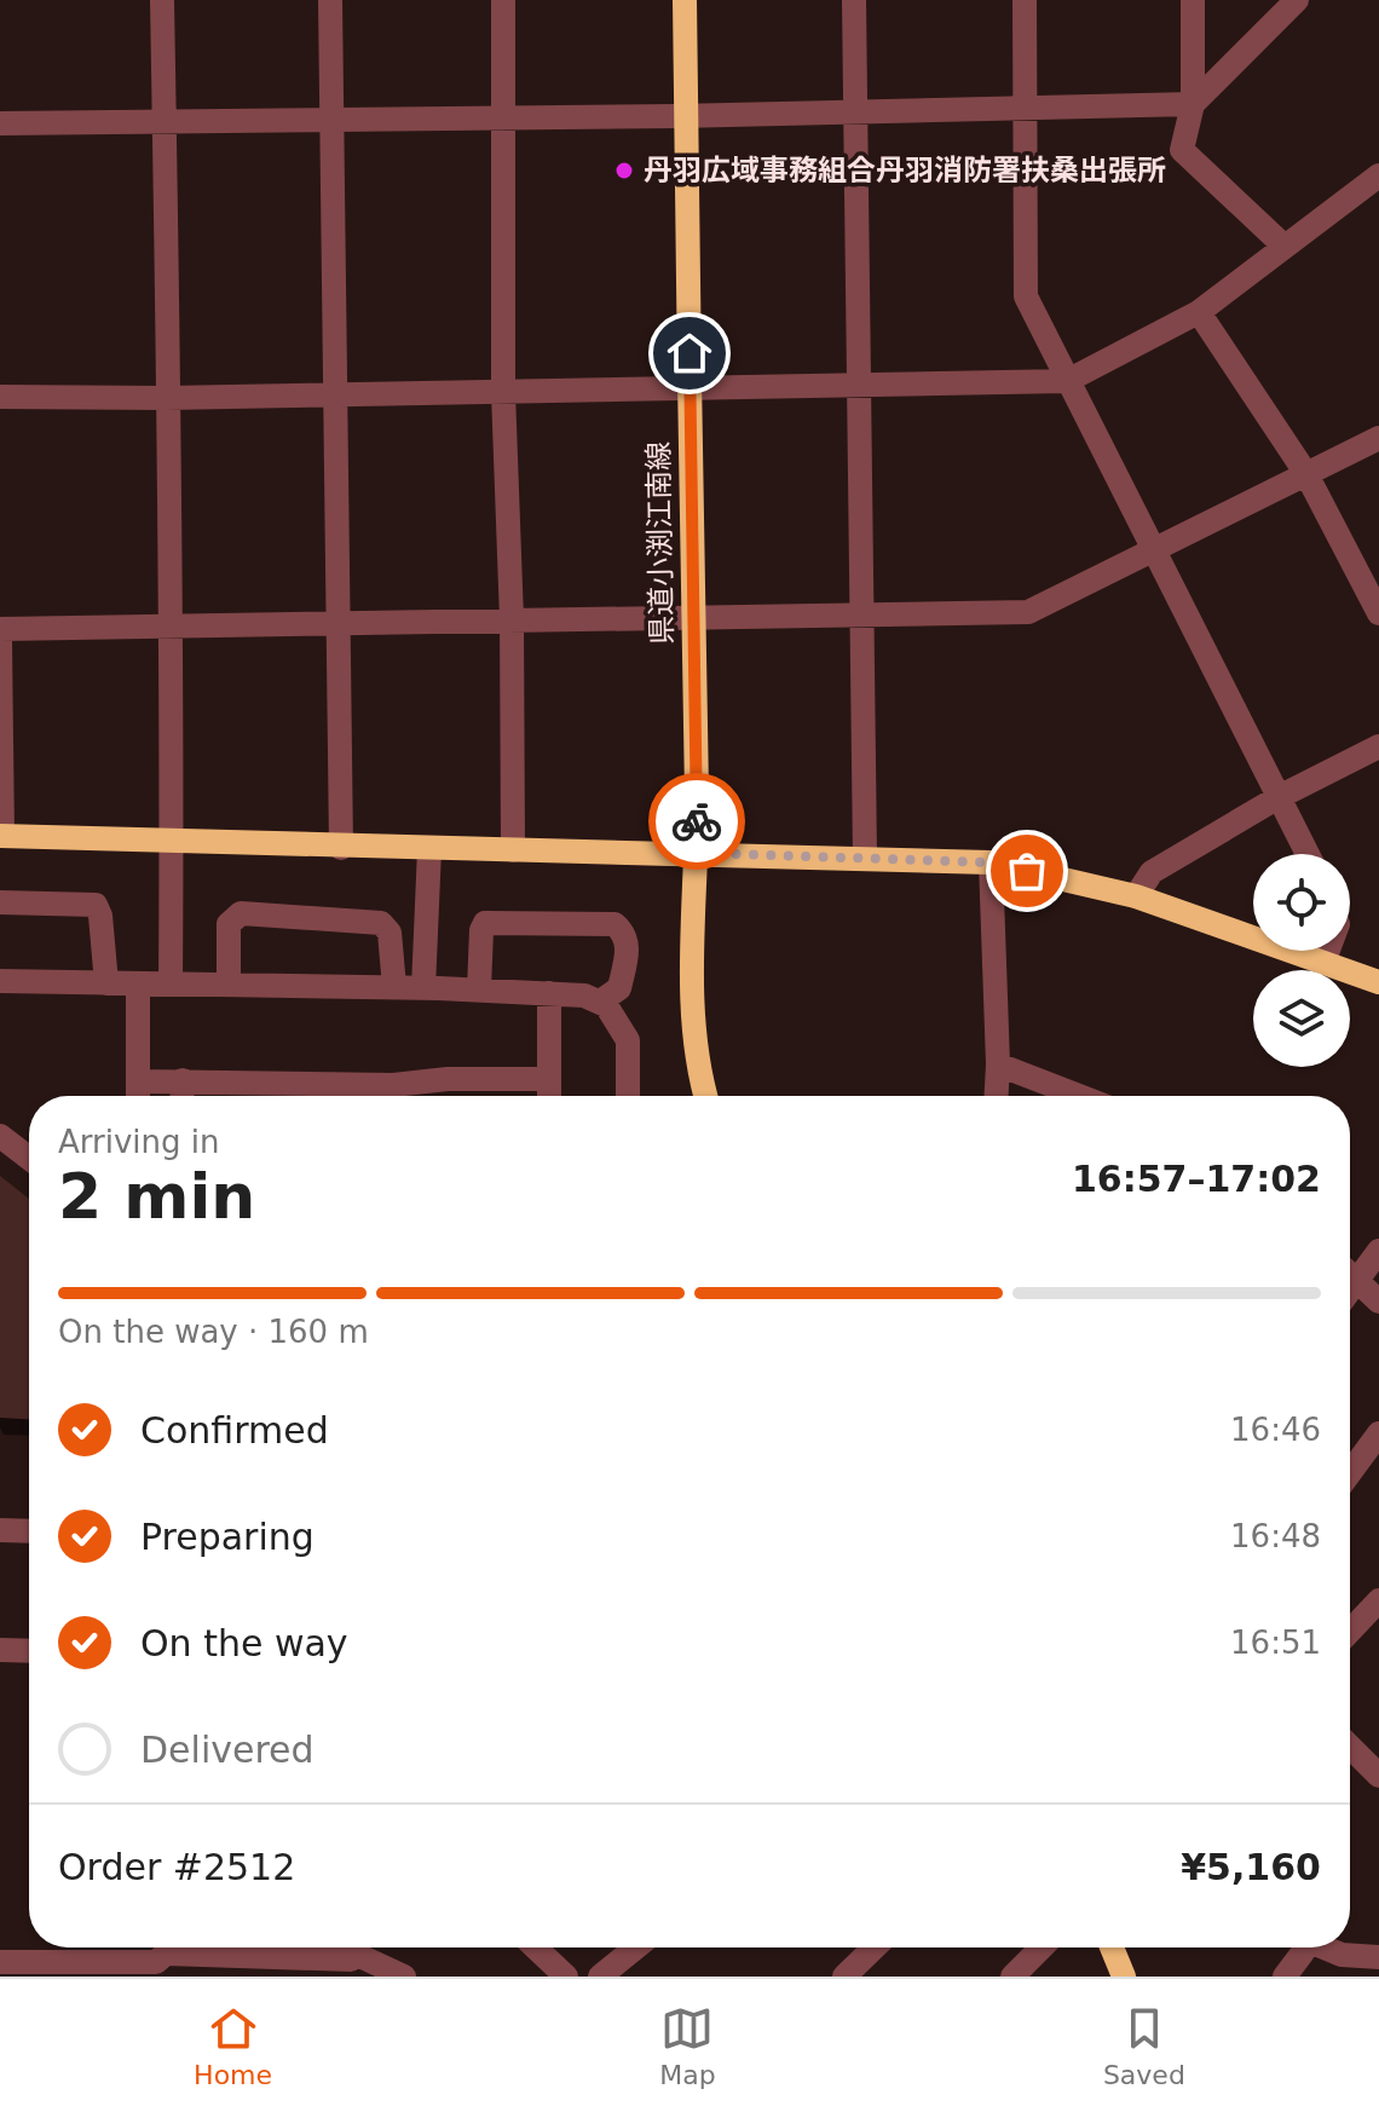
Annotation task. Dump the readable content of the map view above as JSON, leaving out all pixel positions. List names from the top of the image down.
{
  "streets": {
    "main road": ["県道小渕江南線"]
  },
  "places": ["丹羽広域事務組合丹羽消防署扶桑出張所"],
  "page": {
    "heading": ["2 min", "Arriving in", "16:57–17:02"],
    "panel": ["Order #2512", "¥5,160"],
    "bar": "On the way · 160 m",
    "list": [
      ["Confirmed", "16:46"],
      ["Preparing", "16:48"],
      ["On the way", "16:51"],
      "Delivered"
    ],
    "tabs": ["Home", "Map", "Saved"]
  }
}
